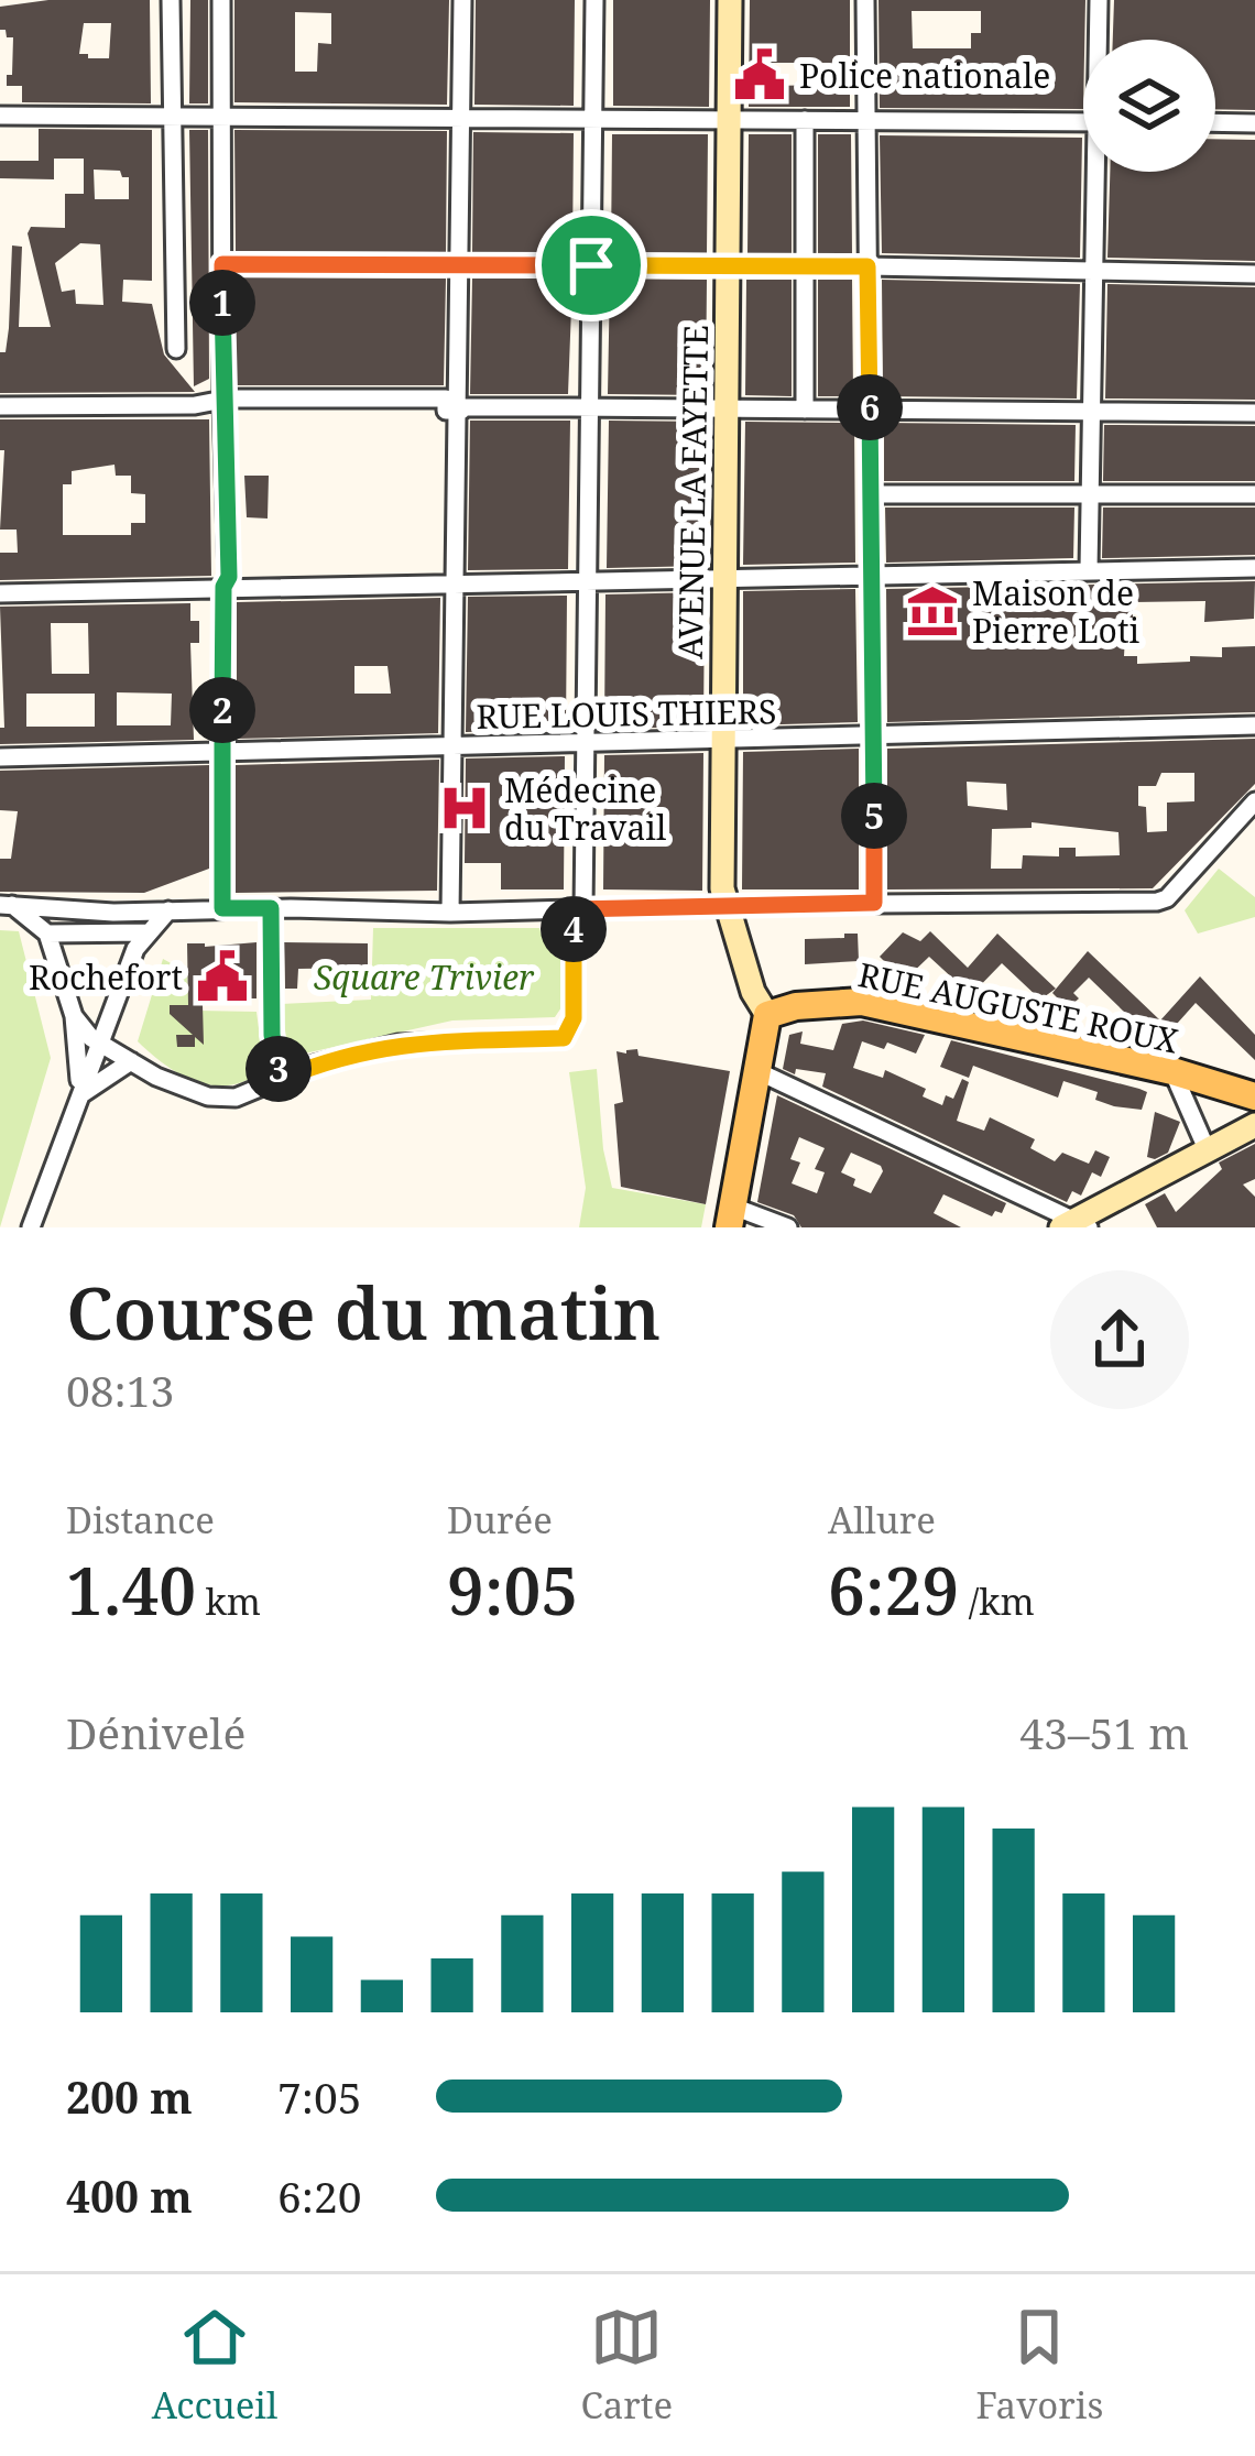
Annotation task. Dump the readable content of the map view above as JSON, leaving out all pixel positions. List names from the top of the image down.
{
  "streets": {
    "main road": ["RUE AUGUSTE ROUX"],
    "street": ["AVENUE LA FAYETTE", "RUE LOUIS THIERS"]
  },
  "crossings": [
    ["AVENUE LA FAYETTE", "RUE LOUIS THIERS"],
    ["AVENUE LA FAYETTE", "RUE AUGUSTE ROUX"]
  ],
  "parks": ["Square Trivier"],
  "places": {
    "public building": ["Police nationale", "Rochefort"],
    "museum": ["Maison de Pierre Loti"],
    "hospital": ["Médecine du Travail"]
  },
  "page": {
    "pins": [
      "1",
      "6",
      "2",
      "5",
      "4",
      "3"
    ],
    "heading": ["Course du matin", "08:13"],
    "stats": [
      ["Distance", "1.40 km"],
      ["Durée", "9:05"],
      ["Allure", "6:29 /km"]
    ],
    "chart": ["Dénivelé", "43–51 m"],
    "list": [
      {
        "name": "200 m",
        "note": "7:05"
      },
      {
        "name": "400 m",
        "note": "6:20"
      }
    ],
    "tabs": ["Accueil", "Carte", "Favoris"]
  }
}
